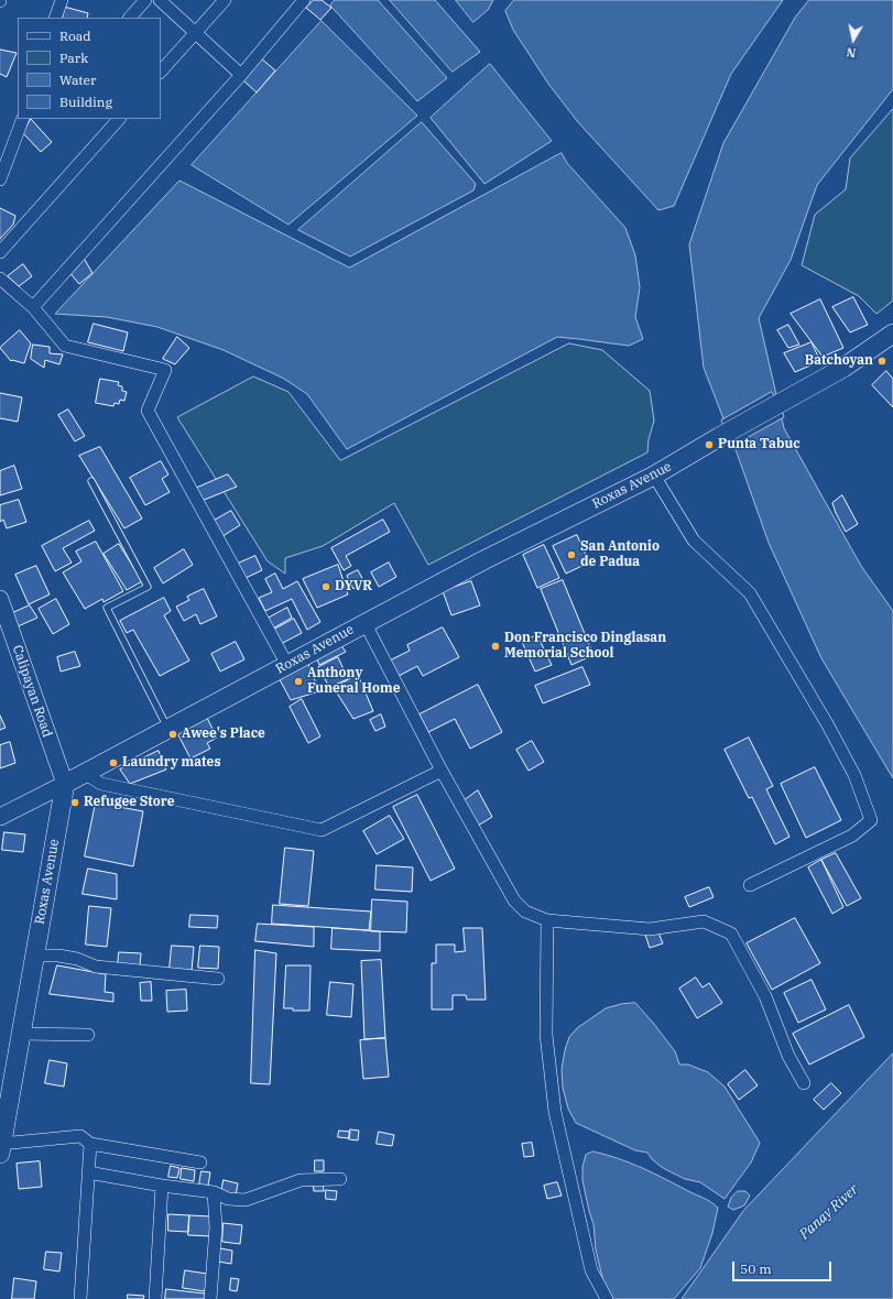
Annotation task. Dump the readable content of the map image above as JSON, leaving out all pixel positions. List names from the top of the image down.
{
  "streets": {
    "main road": ["Roxas Avenue", "Calipayan Road"]
  },
  "crossings": [
    ["Roxas Avenue", "Calipayan Road"]
  ],
  "water": ["Panay River"],
  "places": [
    "Batchoyan",
    "Punta Tabuc",
    "San Antonio de Padua",
    "DYVR",
    "Don Francisco Dinglasan Memorial School",
    "Anthony Funeral Home",
    "Awee's Place",
    "Laundry mates",
    "Refugee Store"
  ],
  "legend": [
    "Road",
    "Park",
    "Water",
    "Building"
  ],
  "scale_bar": "50 m",
  "north": "bottom"
}
